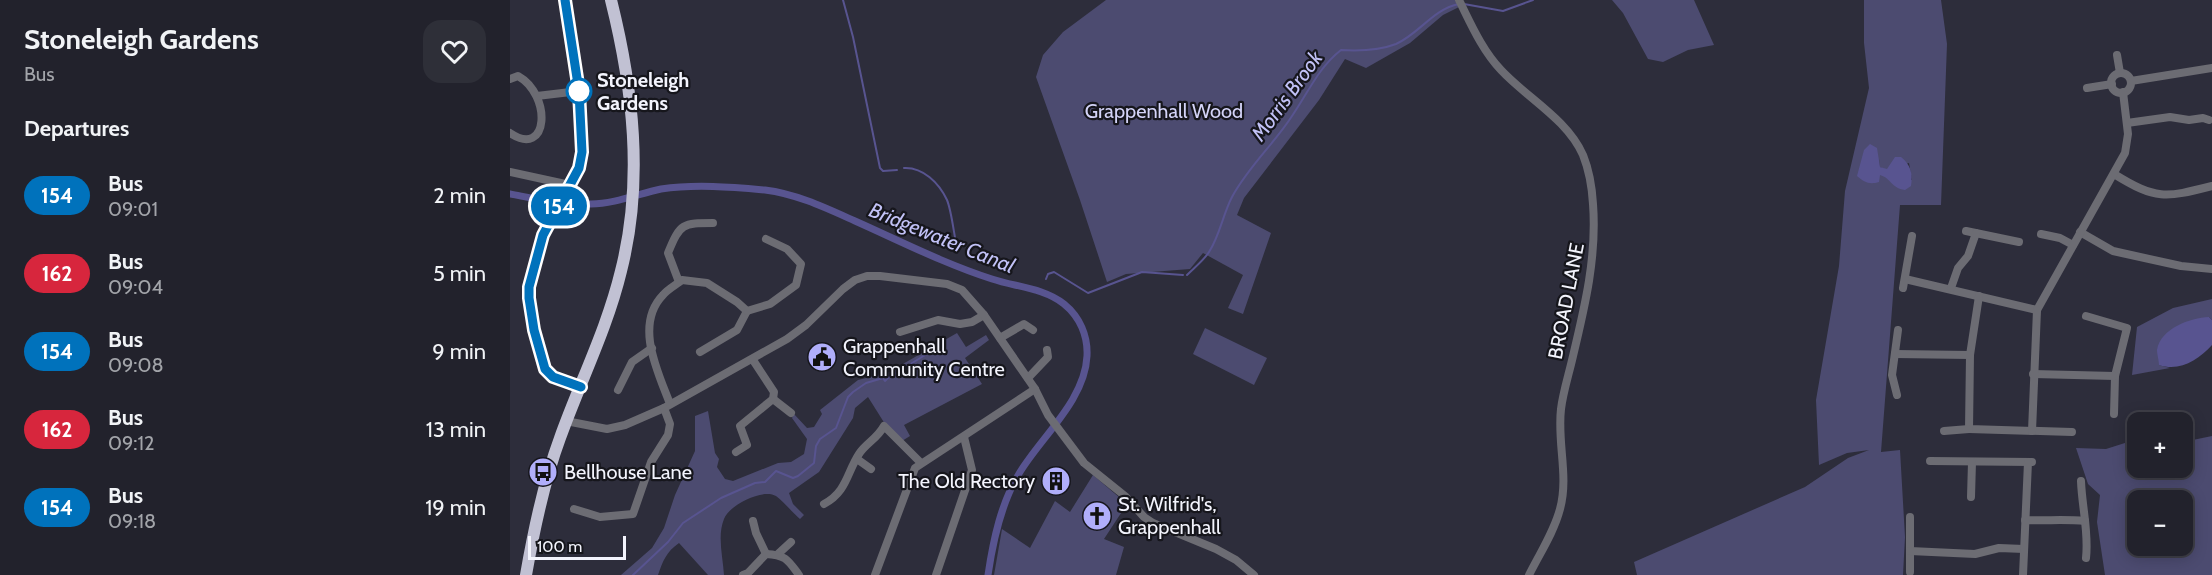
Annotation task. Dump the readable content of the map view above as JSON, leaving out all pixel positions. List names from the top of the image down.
{
  "streets": {
    "street": ["BROAD LANE"]
  },
  "water": ["Morris Brook", "Bridgewater Canal"],
  "parks": ["Grappenhall Wood"],
  "places": {
    "other": ["Stoneleigh Gardens"],
    "public building": ["Grappenhall Community Centre"],
    "bus stop": ["Bellhouse Lane"],
    "building": ["The Old Rectory"],
    "church": ["St. Wilfrid's, Grappenhall"]
  },
  "lines": ["bus line 154"],
  "scale_bar": "100 m",
  "page": {
    "heading": [
      ["Stoneleigh Gardens", "Bus"],
      "Departures"
    ],
    "on_map": "154",
    "list": [
      {
        "mark": "154",
        "name": "Bus",
        "note": "09:01",
        "value": "2 min"
      },
      {
        "mark": "162",
        "name": "Bus",
        "note": "09:04",
        "value": "5 min"
      },
      {
        "mark": "154",
        "name": "Bus",
        "note": "09:08",
        "value": "9 min"
      },
      {
        "mark": "162",
        "name": "Bus",
        "note": "09:12",
        "value": "13 min"
      },
      {
        "mark": "154",
        "name": "Bus",
        "note": "09:18",
        "value": "19 min"
      }
    ],
    "map_buttons": ["+", "−"],
    "scale": "100 m"
  }
}
